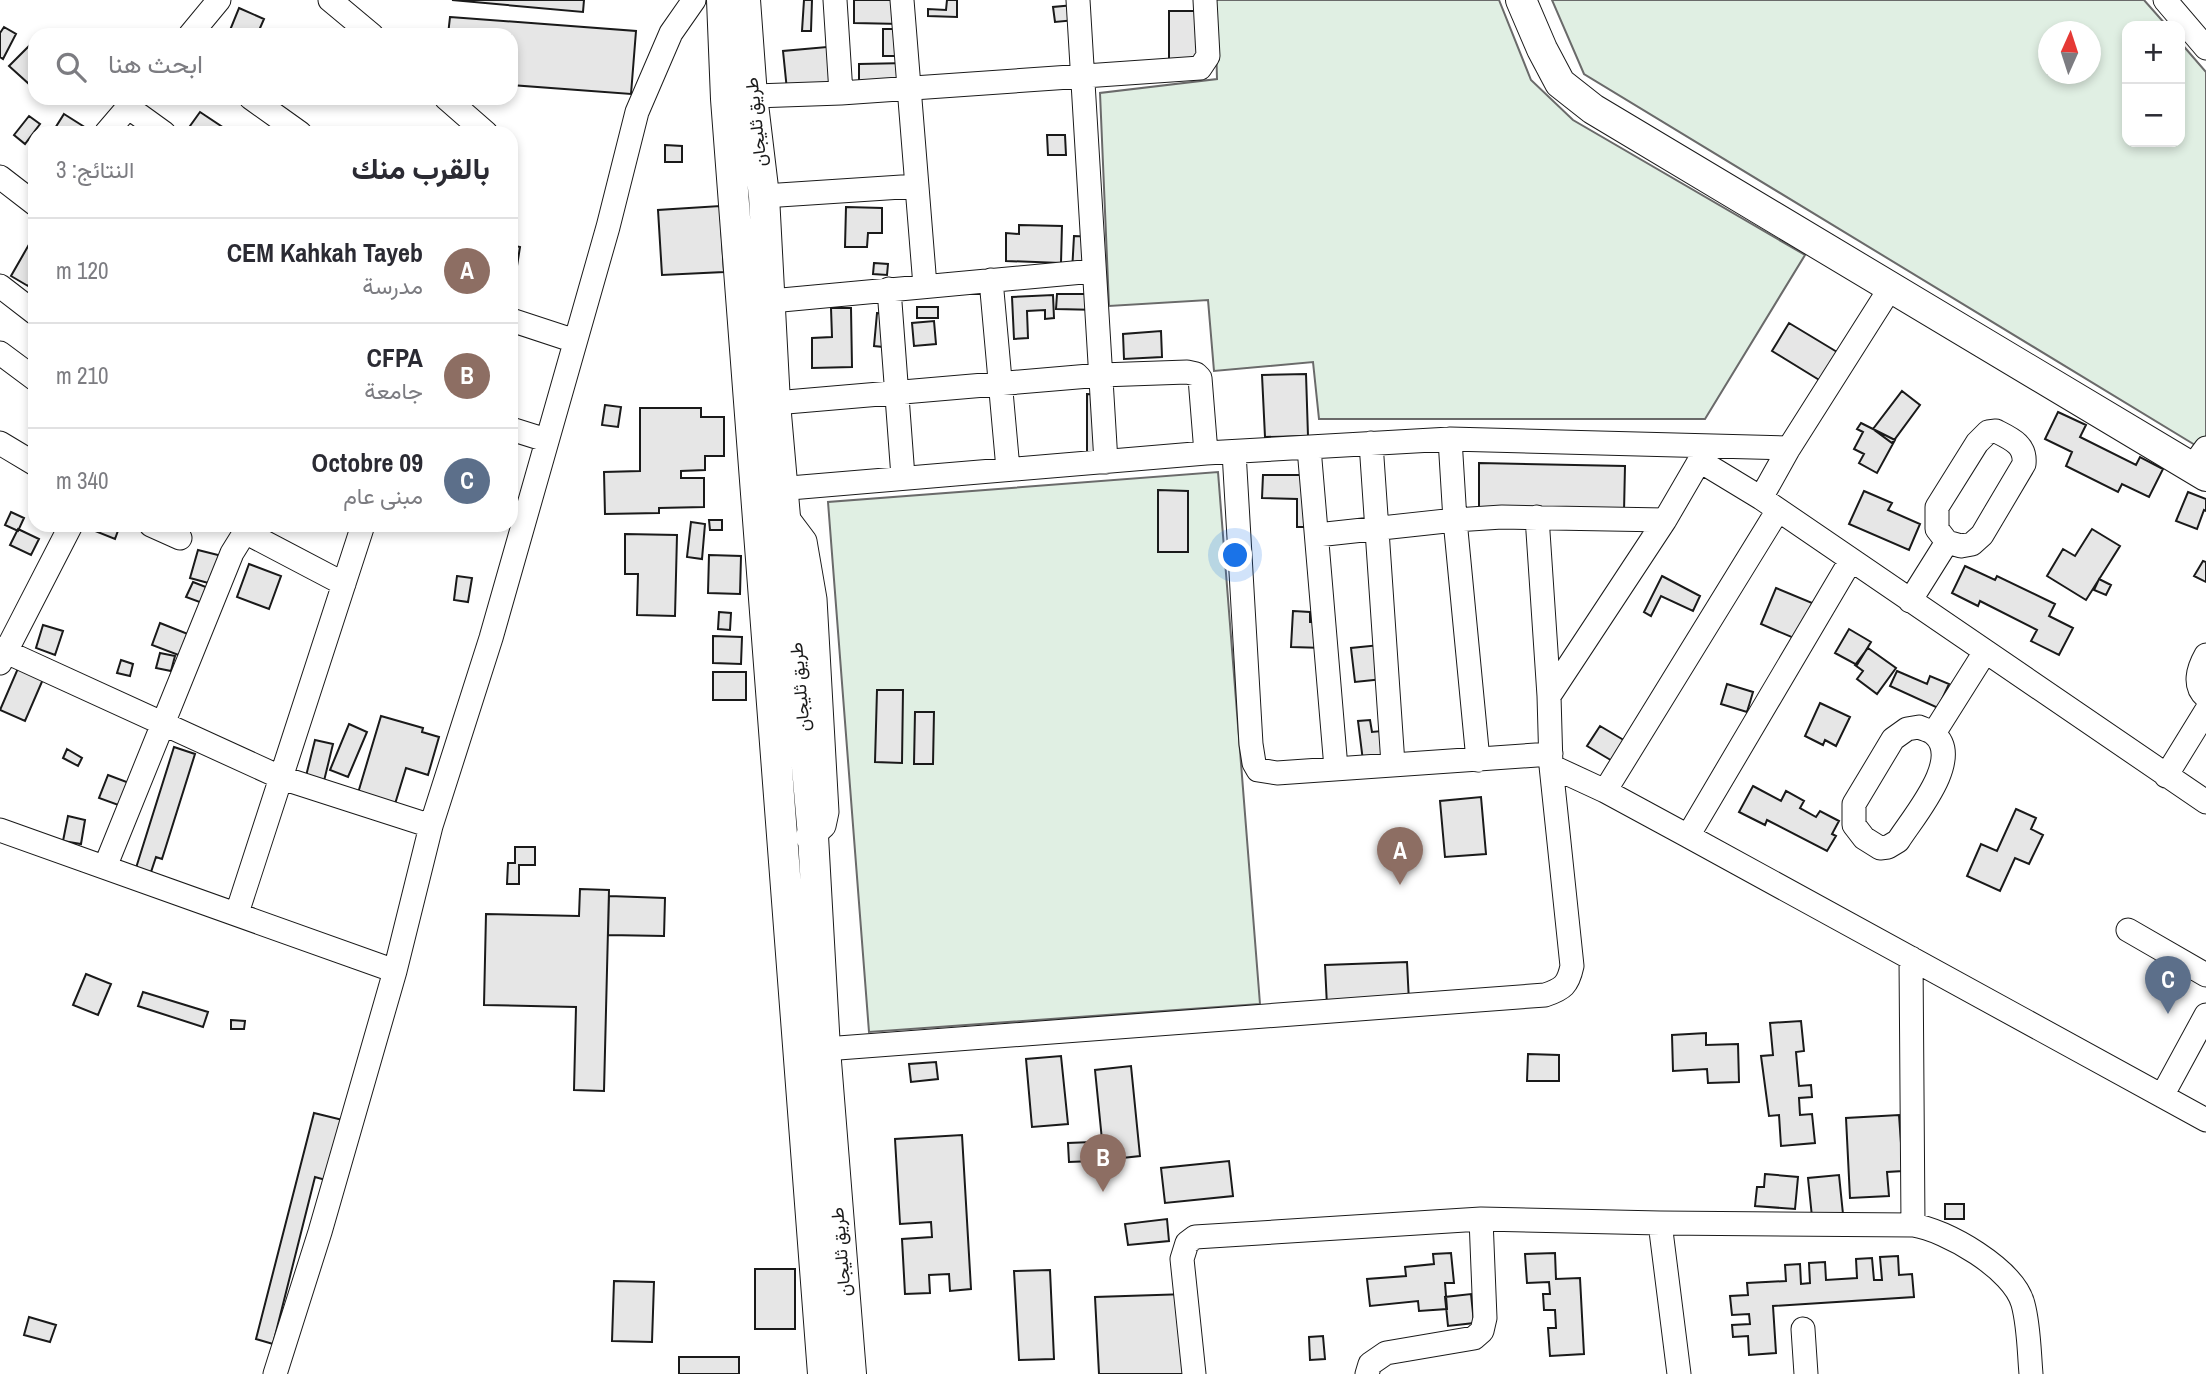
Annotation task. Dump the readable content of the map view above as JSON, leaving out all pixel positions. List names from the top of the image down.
{
  "streets": {
    "main road": ["طريق ثليجان"]
  },
  "north": "top",
  "page": {
    "map_buttons": ["+", "−"],
    "search": "ابحث هنا",
    "heading": ["بالقرب منك", "النتائج: 3"],
    "list": [
      {
        "mark": "A",
        "name": "CEM Kahkah Tayeb",
        "note": "مدرسة",
        "value": "120 m"
      },
      {
        "mark": "B",
        "name": "CFPA",
        "note": "جامعة",
        "value": "210 m"
      },
      {
        "mark": "C",
        "name": "09 Octobre",
        "note": "مبنى عام",
        "value": "340 m"
      }
    ],
    "pins": ["A", "C", "B"]
  }
}
